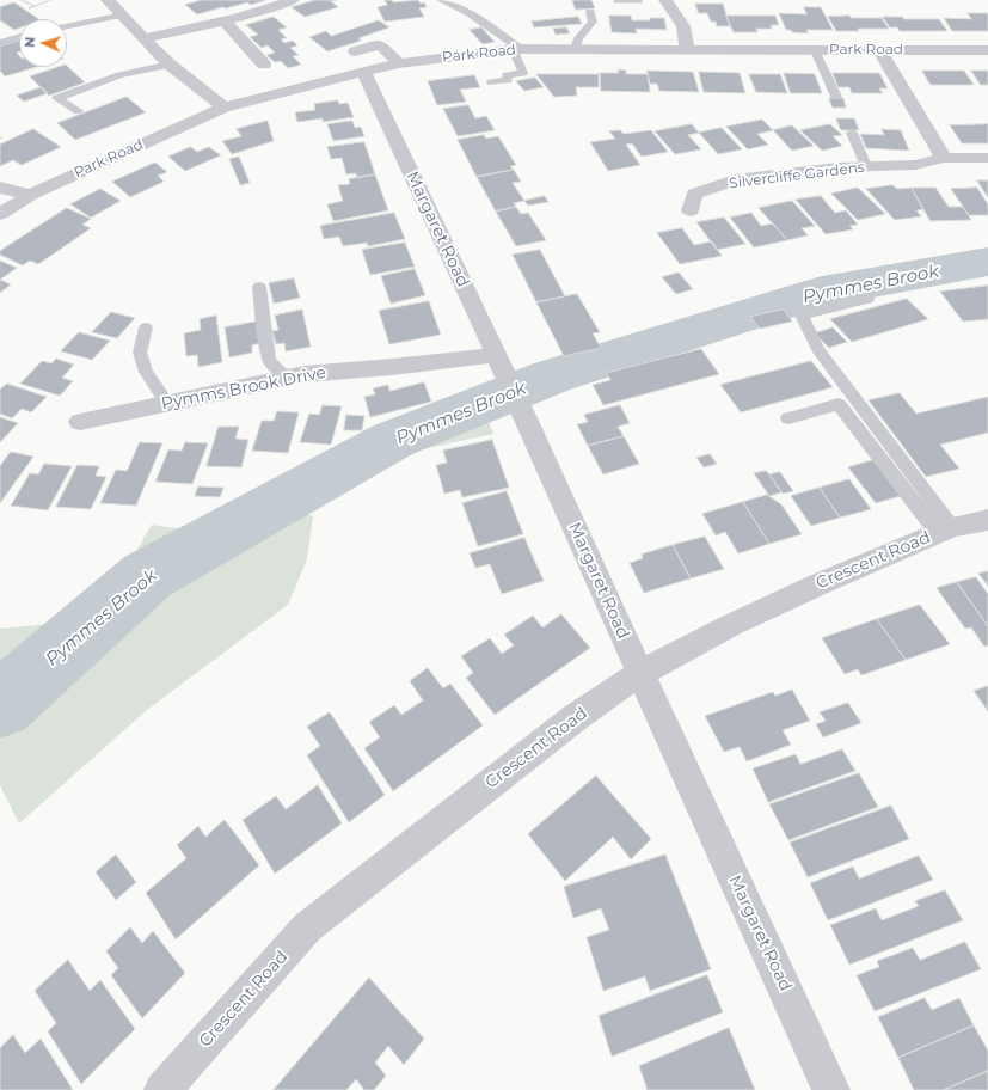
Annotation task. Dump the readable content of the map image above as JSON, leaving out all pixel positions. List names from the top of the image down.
{
  "streets": {
    "street": [
      "Park Road",
      "Silvercliffe Gardens",
      "Margaret Road",
      "Pymms Brook Drive",
      "Crescent Road"
    ]
  },
  "crossings": [
    ["Park Road", "Margaret Road"],
    ["Margaret Road", "Pymms Brook Drive"],
    ["Margaret Road", "Crescent Road"]
  ],
  "water": ["Pymmes Brook"],
  "north": "left"
}
